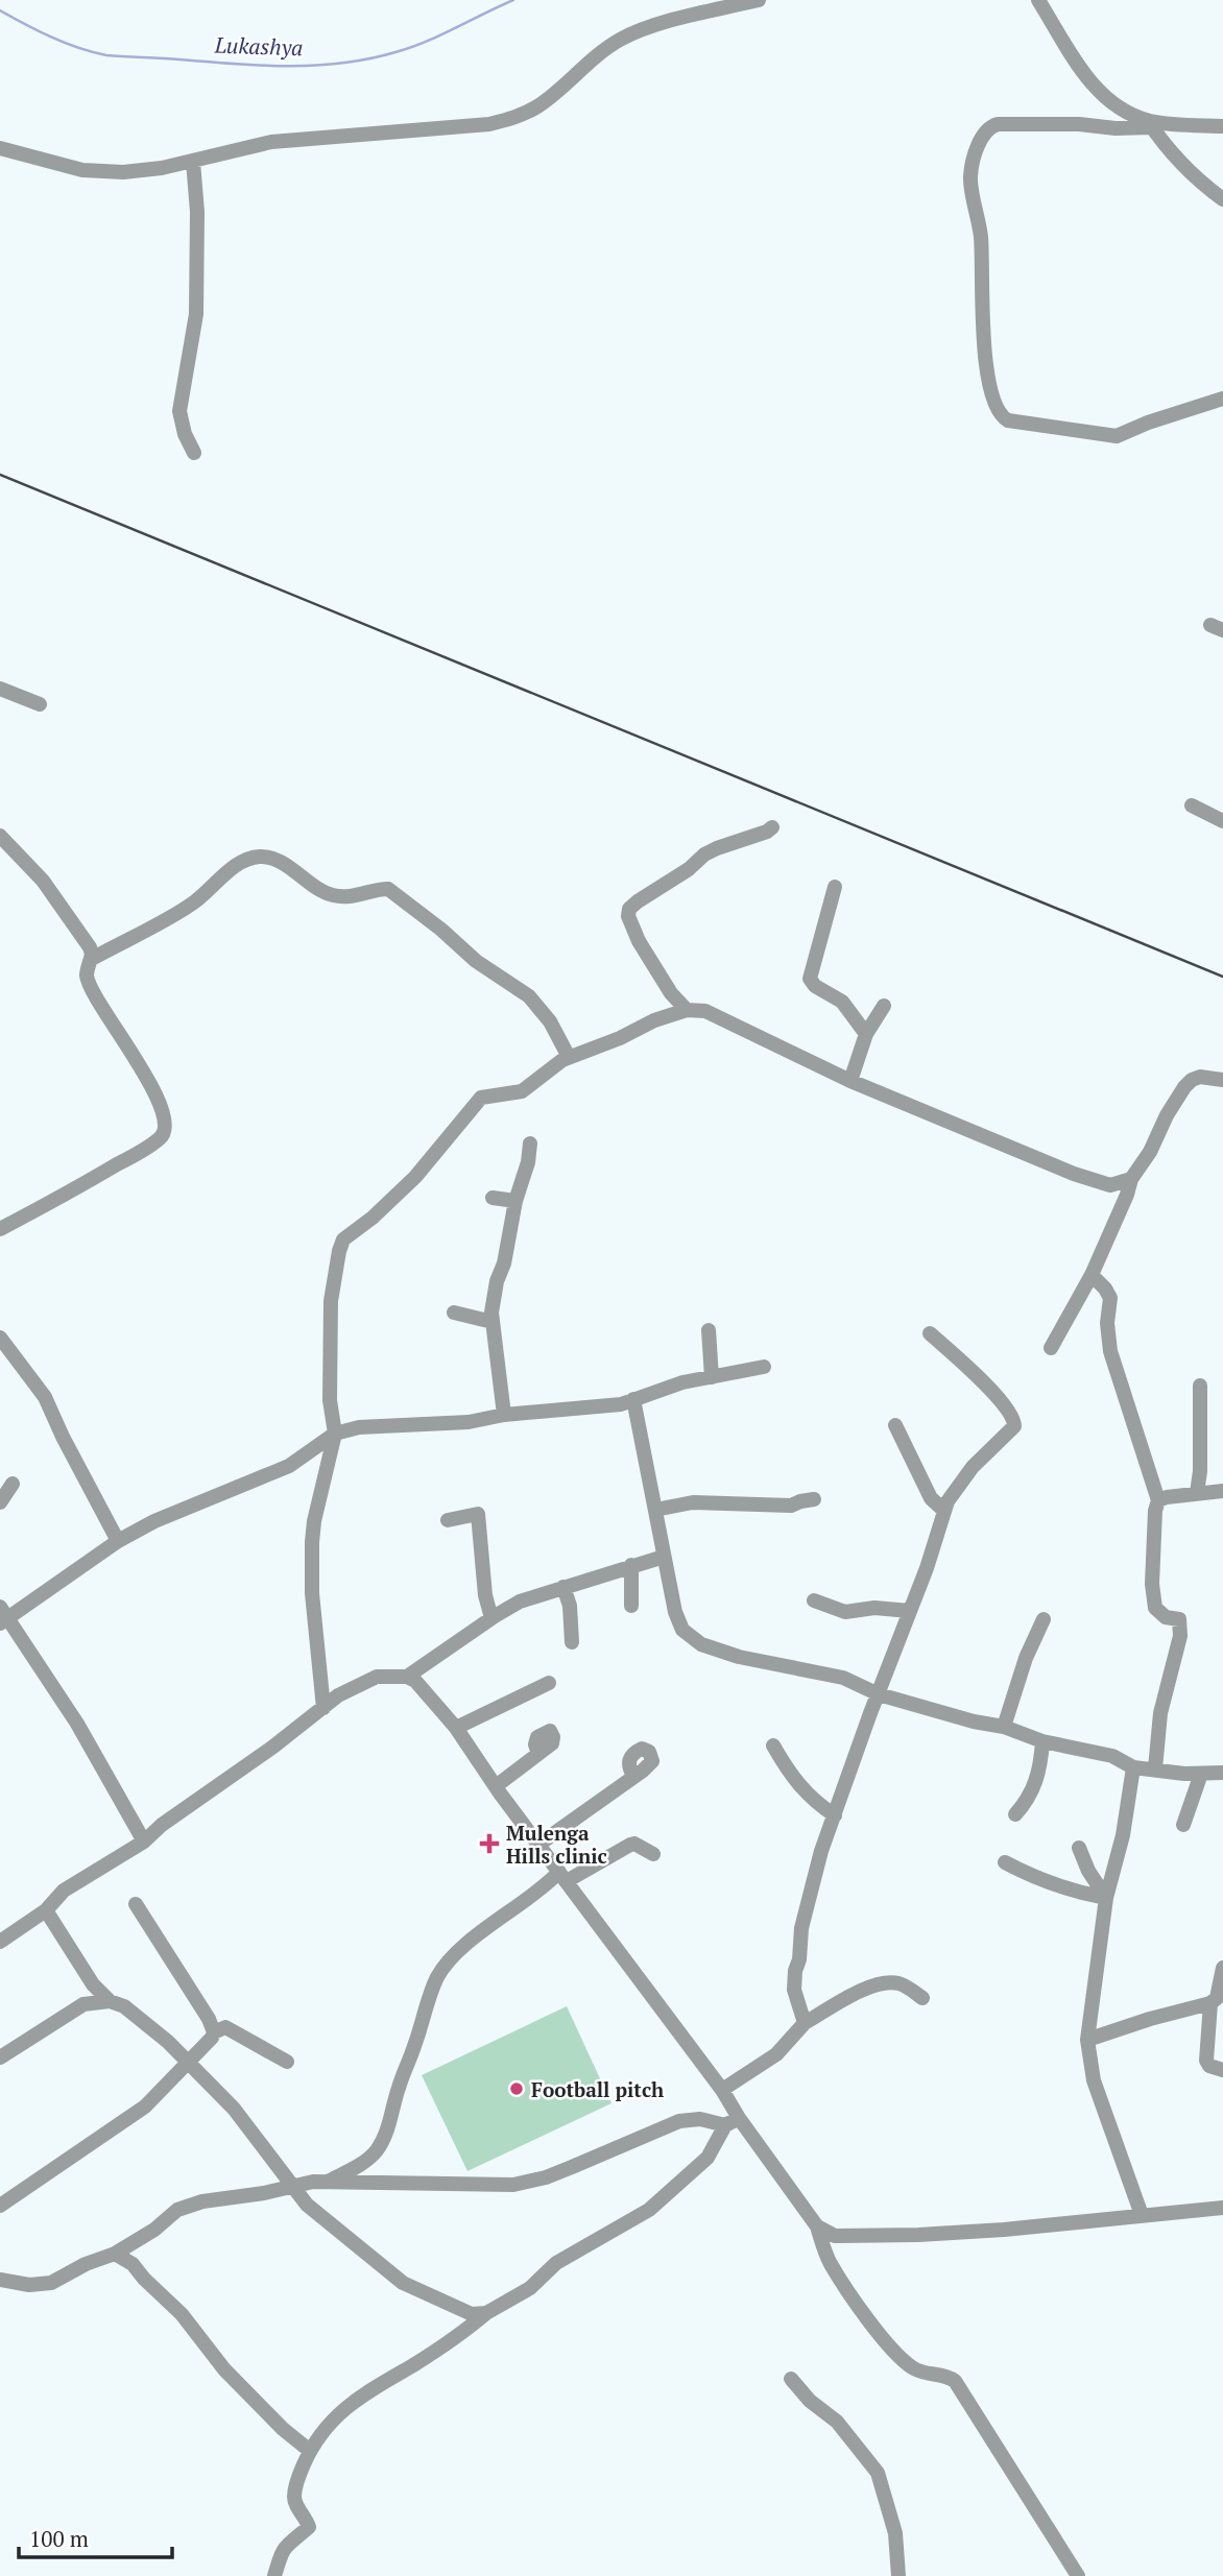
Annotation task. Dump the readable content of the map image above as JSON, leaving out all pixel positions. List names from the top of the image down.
{
  "water": ["Lukashya"],
  "places": {
    "health": ["Mulenga Hills clinic"],
    "other": ["Football pitch"]
  },
  "scale_bar": "100 m"
}
